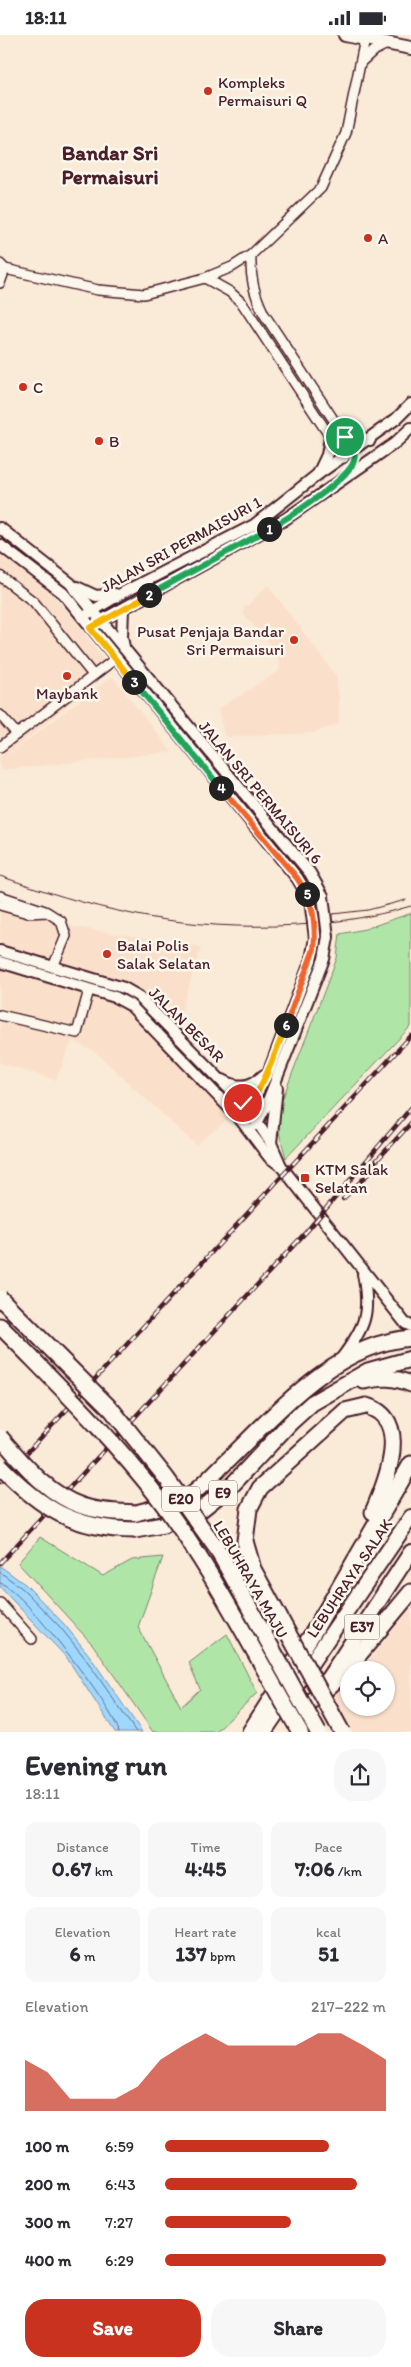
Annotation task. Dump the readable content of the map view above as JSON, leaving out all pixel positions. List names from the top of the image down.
{
  "streets": {
    "highway": [
      "E9",
      "E20",
      "LEBUHRAYA SALAK",
      "LEBUHRAYA MAJU",
      "E37"
    ],
    "street": ["JALAN SRI PERMAISURI 1", "JALAN SRI PERMAISURI 6", "JALAN BESAR"]
  },
  "crossings": [
    ["JALAN SRI PERMAISURI 1", "JALAN SRI PERMAISURI 6"],
    ["JALAN SRI PERMAISURI 6", "JALAN BESAR"],
    ["JALAN BESAR", "E9"]
  ],
  "districts": ["Bandar Sri Permaisuri"],
  "places": {
    "other": [
      "Kompleks Permaisuri Q",
      "A",
      "C",
      "B",
      "Pusat Penjaja Bandar Sri Permaisuri",
      "Maybank",
      "Balai Polis Salak Selatan"
    ],
    "transit": ["KTM Salak Selatan"]
  },
  "page": {
    "status": "18:11",
    "pins": [
      "1",
      "2",
      "3",
      "4",
      "5",
      "6"
    ],
    "heading": ["Evening run", "18:11"],
    "stats": [
      ["Distance", "0.67 km"],
      ["Time", "4:45"],
      ["Pace", "7:06 /km"],
      ["Elevation", "6 m"],
      ["Heart rate", "137 bpm"],
      ["kcal", "51"]
    ],
    "chart": ["Elevation", "217–222 m"],
    "list": [
      {
        "name": "100 m",
        "note": "6:59"
      },
      {
        "name": "200 m",
        "note": "6:43"
      },
      {
        "name": "300 m",
        "note": "7:27"
      },
      {
        "name": "400 m",
        "note": "6:29"
      }
    ],
    "buttons": ["Save", "Share"]
  }
}
